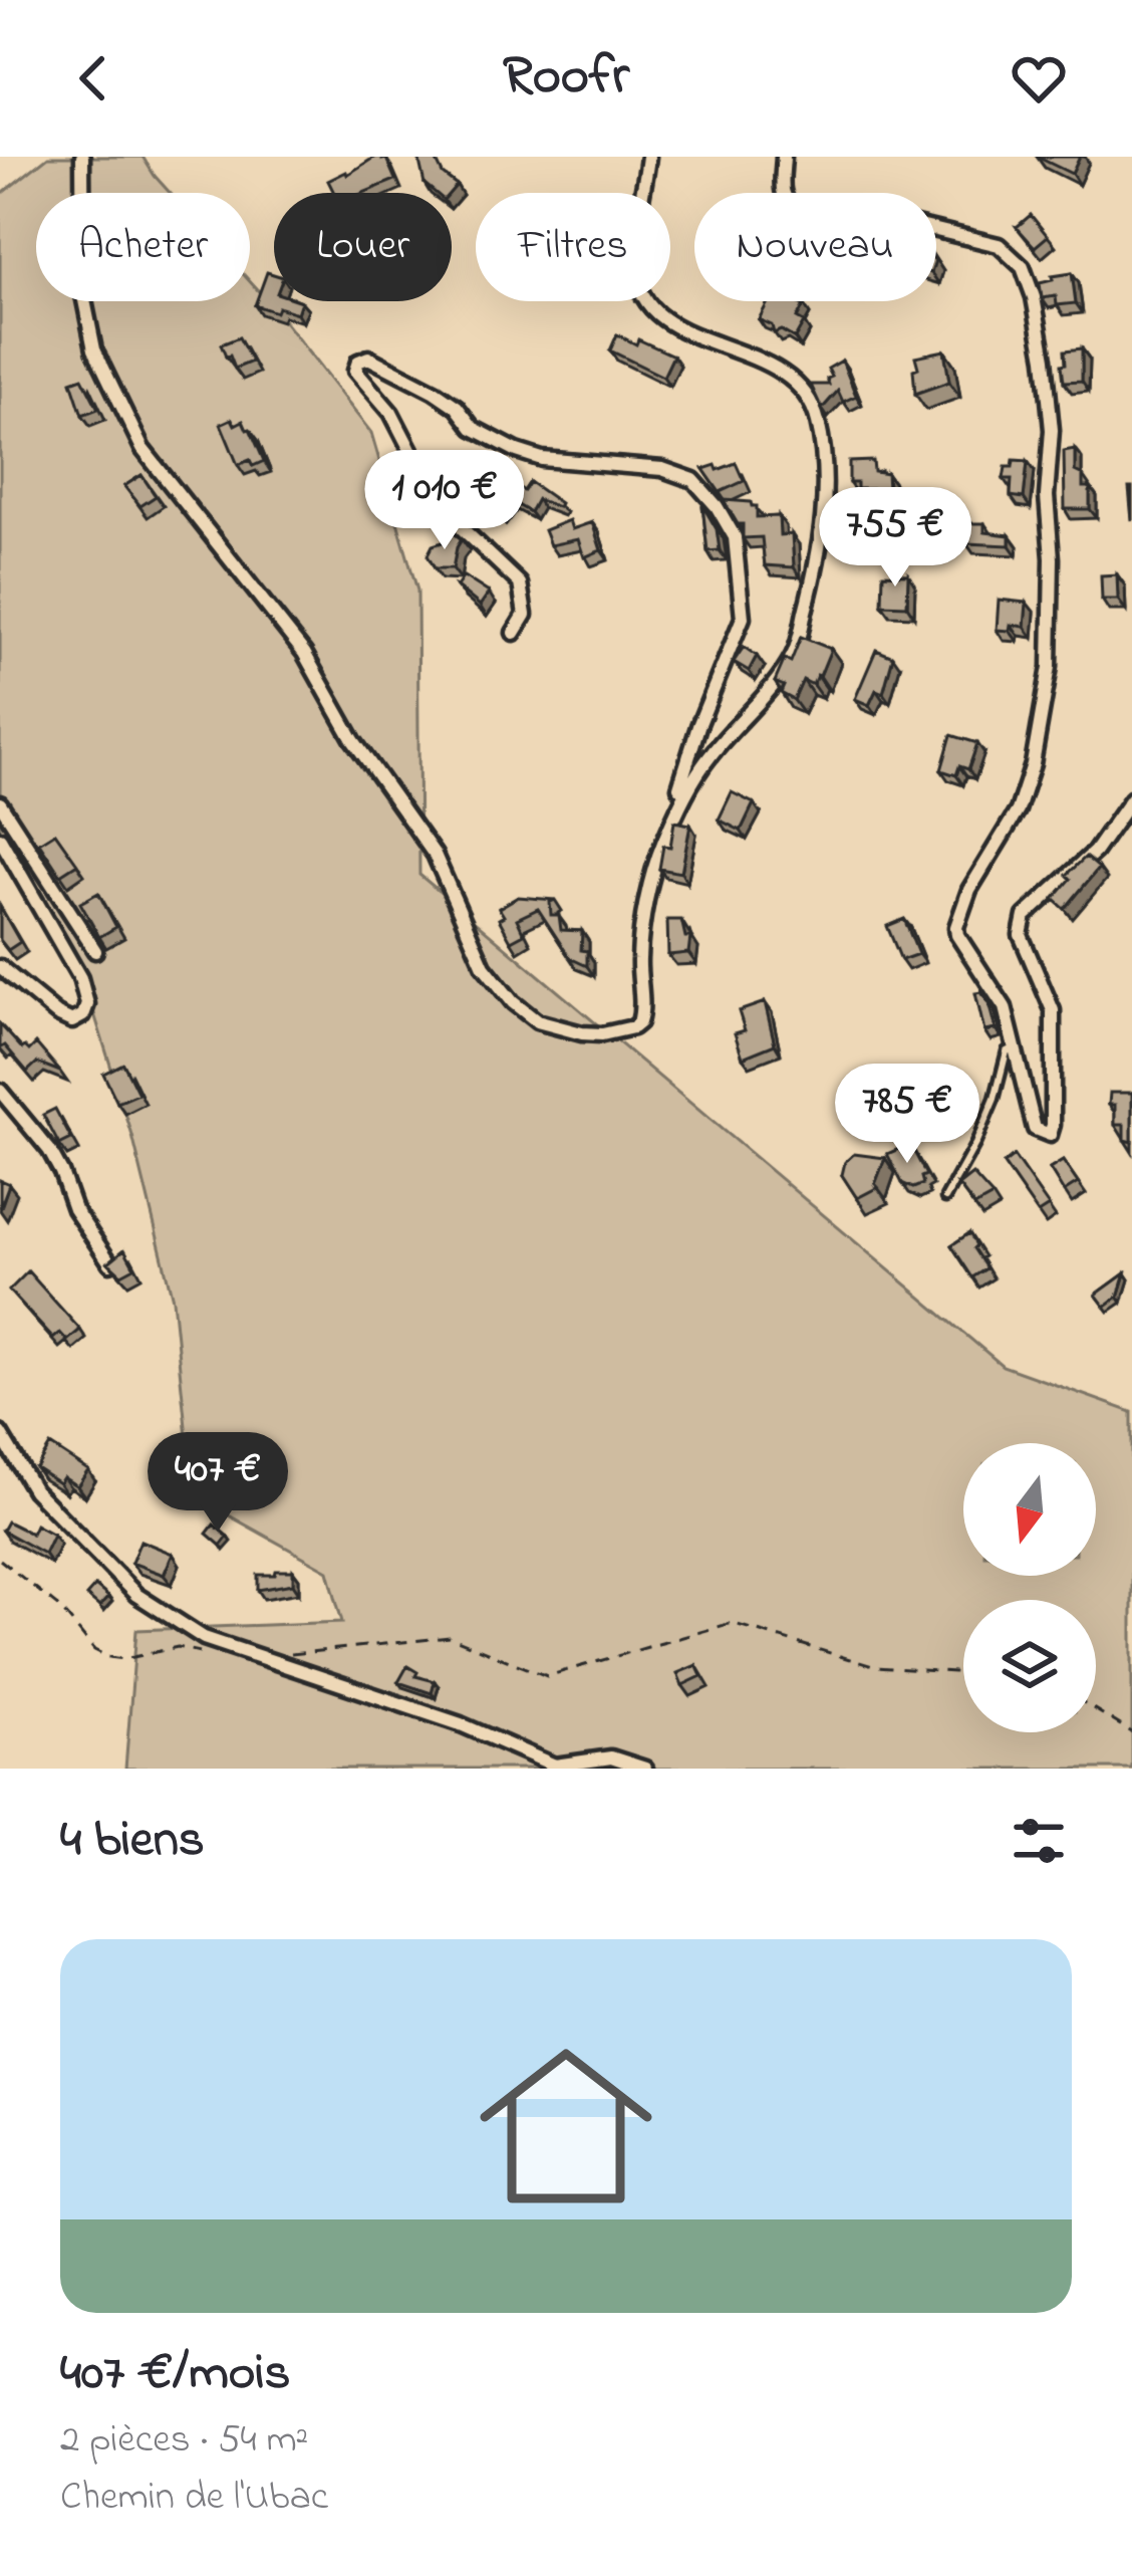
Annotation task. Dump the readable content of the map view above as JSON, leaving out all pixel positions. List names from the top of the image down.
{
  "north": "bottom",
  "page": {
    "header": "Roofr",
    "chip": [
      "Acheter",
      "Louer",
      "Filtres",
      "Nouveau"
    ],
    "price": [
      "1 010 €",
      "755 €",
      "785 €",
      "407 €"
    ],
    "heading": "4 biens",
    "list": [
      {
        "name": "407 €/mois",
        "note": "2 pièces · 54 m² · Chemin de l'Ubac"
      }
    ]
  }
}
